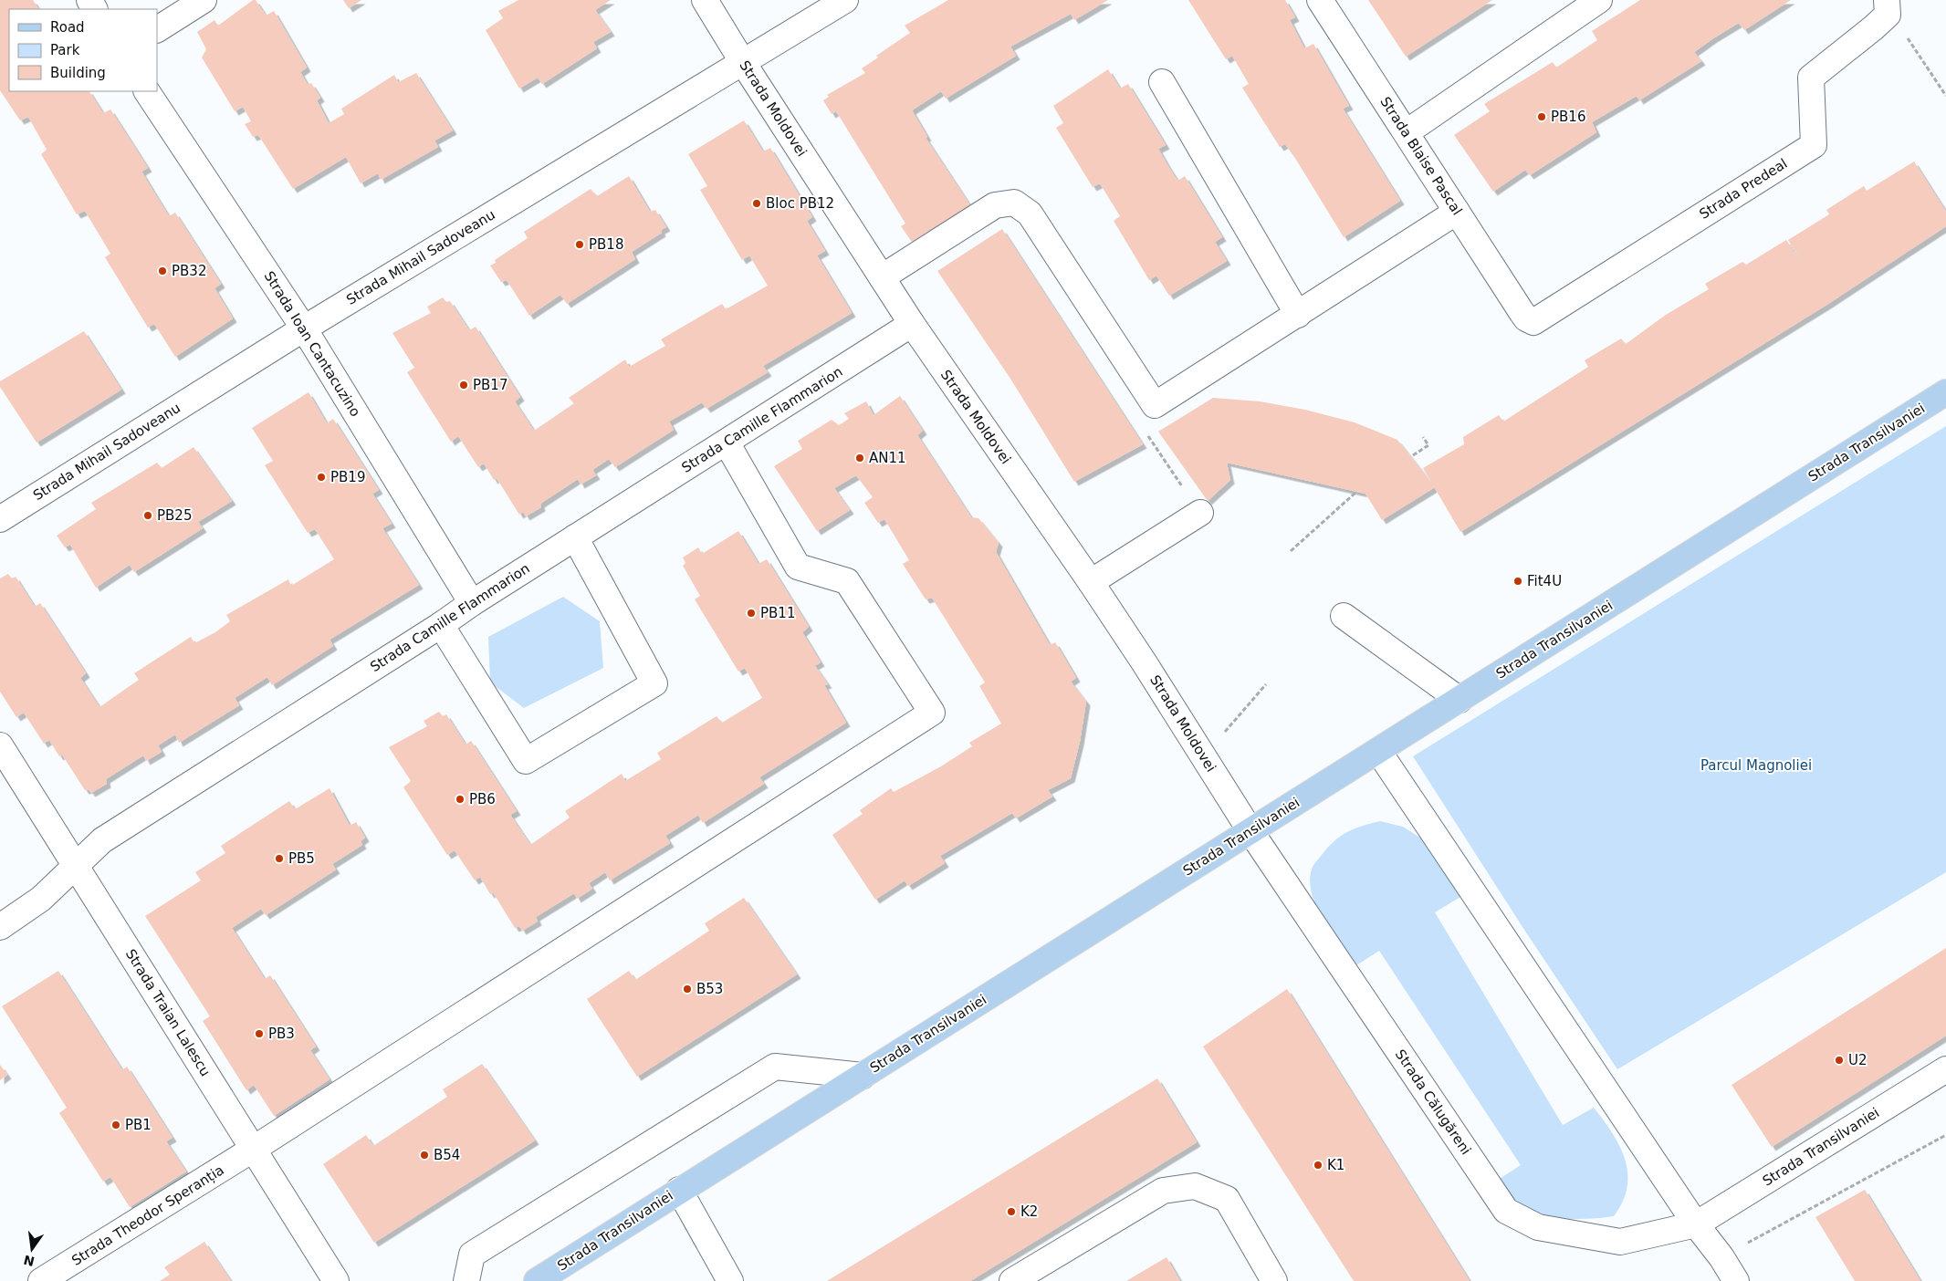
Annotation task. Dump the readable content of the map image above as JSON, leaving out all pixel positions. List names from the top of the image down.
{
  "streets": {
    "main road": ["Strada Transilvaniei"],
    "street": [
      "Strada Moldovei",
      "Strada Blaise Pascal",
      "Strada Predeal",
      "Strada Mihail Sadoveanu",
      "Strada Ioan Cantacuzino",
      "Strada Camille Flammarion",
      "Strada Traian Lalescu",
      "Strada Călugăreni",
      "Strada Theodor Speranția"
    ]
  },
  "crossings": [
    ["Strada Moldovei", "Strada Mihail Sadoveanu"],
    ["Strada Moldovei", "Strada Camille Flammarion"],
    ["Strada Moldovei", "Strada Transilvaniei"],
    ["Strada Moldovei", "Strada Călugăreni"],
    ["Strada Blaise Pascal", "Strada Predeal"],
    ["Strada Mihail Sadoveanu", "Strada Ioan Cantacuzino"],
    ["Strada Ioan Cantacuzino", "Strada Camille Flammarion"],
    ["Strada Camille Flammarion", "Strada Traian Lalescu"],
    ["Strada Camille Flammarion", "Strada Theodor Speranția"],
    ["Strada Transilvaniei", "Strada Călugăreni"],
    ["Strada Traian Lalescu", "Strada Theodor Speranția"]
  ],
  "parks": ["Parcul Magnoliei"],
  "places": [
    "PB16",
    "Bloc PB12",
    "PB18",
    "PB32",
    "PB17",
    "AN11",
    "PB19",
    "PB25",
    "Fit4U",
    "PB11",
    "PB6",
    "PB5",
    "B53",
    "PB3",
    "U2",
    "PB1",
    "B54",
    "K1",
    "K2"
  ],
  "legend": ["Road", "Park", "Building"],
  "north": "bottom"
}
